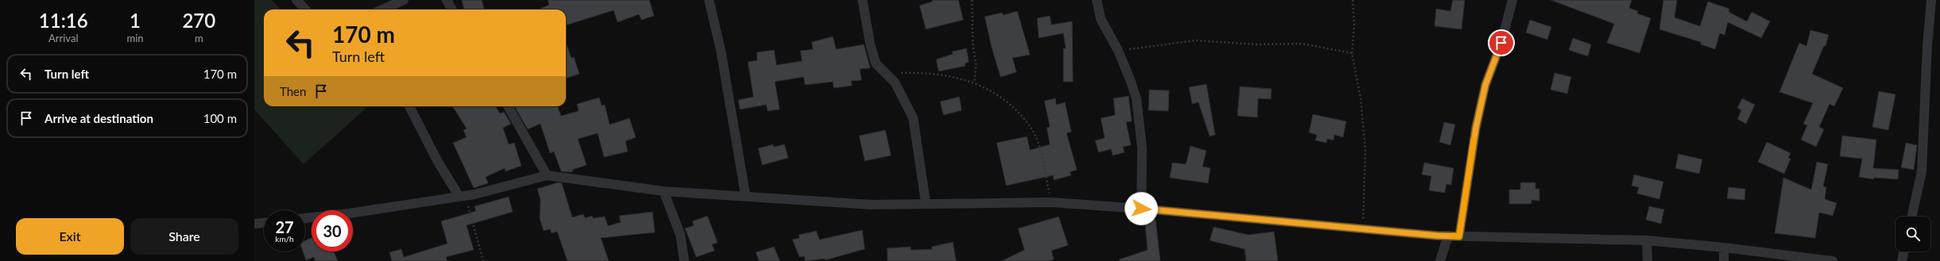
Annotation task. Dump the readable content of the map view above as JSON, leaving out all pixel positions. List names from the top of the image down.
{
  "page": {
    "eta": [
      "11:16",
      "Arrival",
      "1",
      "min",
      "270",
      "m"
    ],
    "turn": ["170 m", "Turn left"],
    "list": [
      {
        "name": "Turn left",
        "value": "170 m"
      },
      {
        "name": "Arrive at destination",
        "value": "100 m"
      }
    ],
    "then": "Then",
    "speed": "27 km/h",
    "limit": "30",
    "buttons": ["Exit", "Share"]
  }
}
